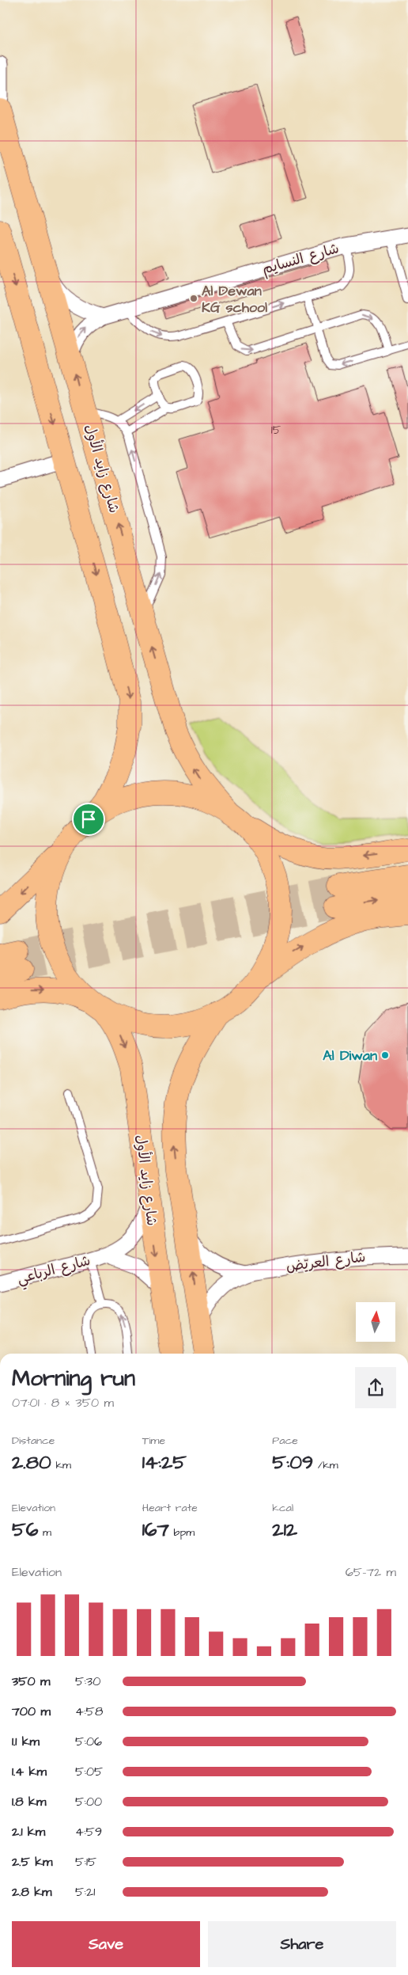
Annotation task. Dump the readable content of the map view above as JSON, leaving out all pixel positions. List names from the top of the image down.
{
  "streets": {
    "main road": ["شارع زايد الأول"],
    "street": ["شارع النسايم", "شارع العريّض", "شارع الرباعي"]
  },
  "crossings": [
    ["شارع النسايم", "شارع زايد الأول"],
    ["شارع زايد الأول", "شارع الرباعي"]
  ],
  "places": ["Al Dewan KG school", "Al Diwan"],
  "house_numbers": ["15"],
  "north": "top",
  "page": {
    "heading": ["Morning run", "07:01 · 8 × 350 m"],
    "stats": [
      ["Distance", "2.80 km"],
      ["Time", "14:25"],
      ["Pace", "5:09 /km"],
      ["Elevation", "56 m"],
      ["Heart rate", "167 bpm"],
      ["kcal", "212"]
    ],
    "chart": ["Elevation", "65–72 m"],
    "list": [
      {
        "name": "350 m",
        "note": "5:30"
      },
      {
        "name": "700 m",
        "note": "4:58"
      },
      {
        "name": "1.1 km",
        "note": "5:06"
      },
      {
        "name": "1.4 km",
        "note": "5:05"
      },
      {
        "name": "1.8 km",
        "note": "5:00"
      },
      {
        "name": "2.1 km",
        "note": "4:59"
      },
      {
        "name": "2.5 km",
        "note": "5:15"
      },
      {
        "name": "2.8 km",
        "note": "5:21"
      }
    ],
    "buttons": ["Save", "Share"]
  }
}
